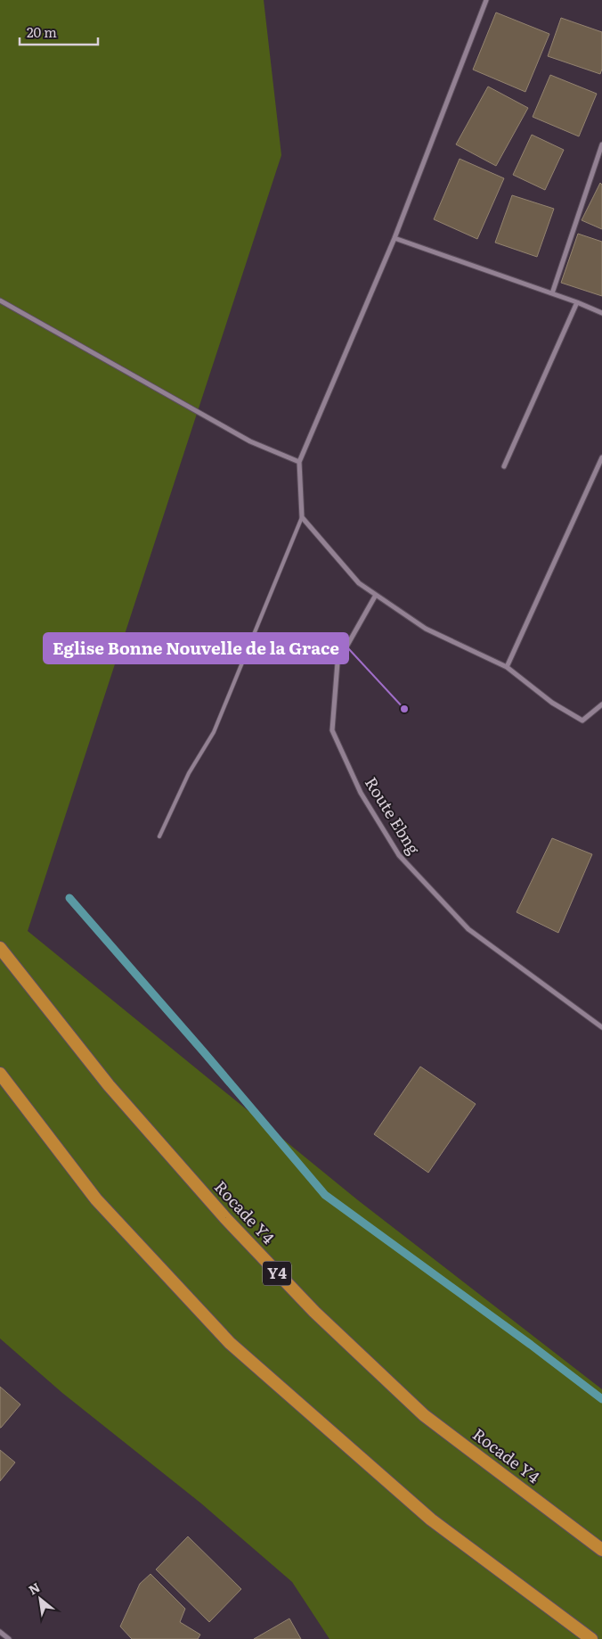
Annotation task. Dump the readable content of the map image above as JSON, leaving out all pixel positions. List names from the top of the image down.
{
  "streets": {
    "highway": ["Rocade Y4", "Y4"],
    "street": ["Route Ebng"]
  },
  "places": ["Eglise Bonne Nouvelle de la Grace"],
  "scale_bar": "20 m",
  "north": "top left"
}
